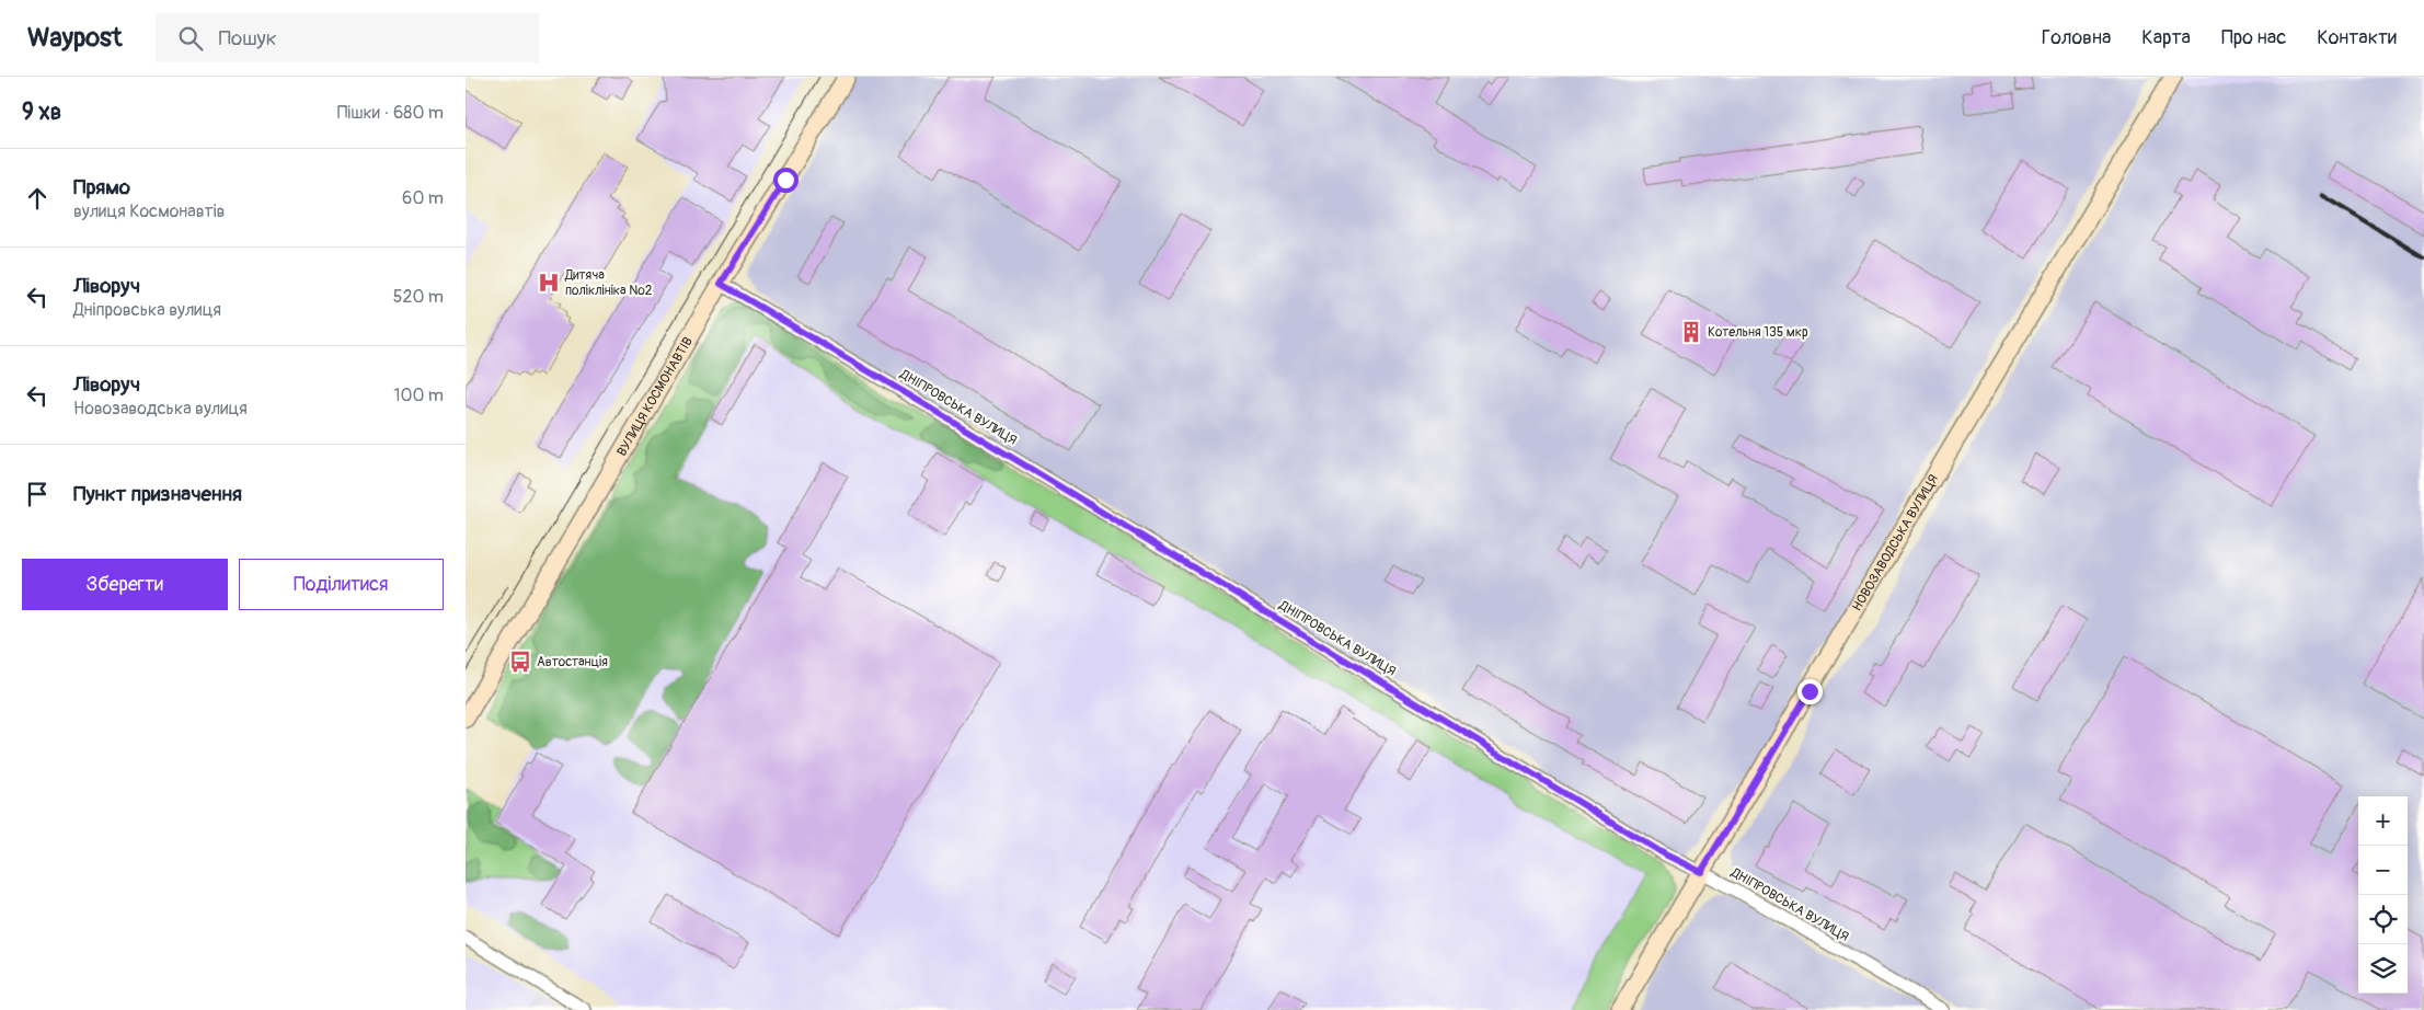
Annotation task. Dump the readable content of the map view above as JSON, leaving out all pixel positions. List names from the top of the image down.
{
  "streets": {
    "street": ["ВУЛИЦЯ КОСМОНАВТІВ", "ДНІПРОВСЬКА ВУЛИЦЯ", "НОВОЗАВОДСЬКА ВУЛИЦЯ"]
  },
  "crossings": [
    ["ВУЛИЦЯ КОСМОНАВТІВ", "ДНІПРОВСЬКА ВУЛИЦЯ"],
    ["ДНІПРОВСЬКА ВУЛИЦЯ", "НОВОЗАВОДСЬКА ВУЛИЦЯ"]
  ],
  "places": {
    "hospital": ["Дитяча поліклініка №2"],
    "building": ["Котельня 135 мкр"],
    "bus stop": ["Автостанція"]
  },
  "page": {
    "header": "Waypost",
    "search": "Пошук",
    "nav": [
      "Головна",
      "Карта",
      "Про нас",
      "Контакти"
    ],
    "heading": ["9 хв", "Пішки · 680 m"],
    "list": [
      ["Прямо", "вулиця Космонавтів", "60 m"],
      ["Ліворуч", "Дніпровська вулиця", "520 m"],
      ["Ліворуч", "Новозаводська вулиця", "100 m"],
      "Пункт призначення"
    ],
    "buttons": ["Зберегти", "Поділитися"],
    "map_buttons": ["+", "−"]
  }
}
